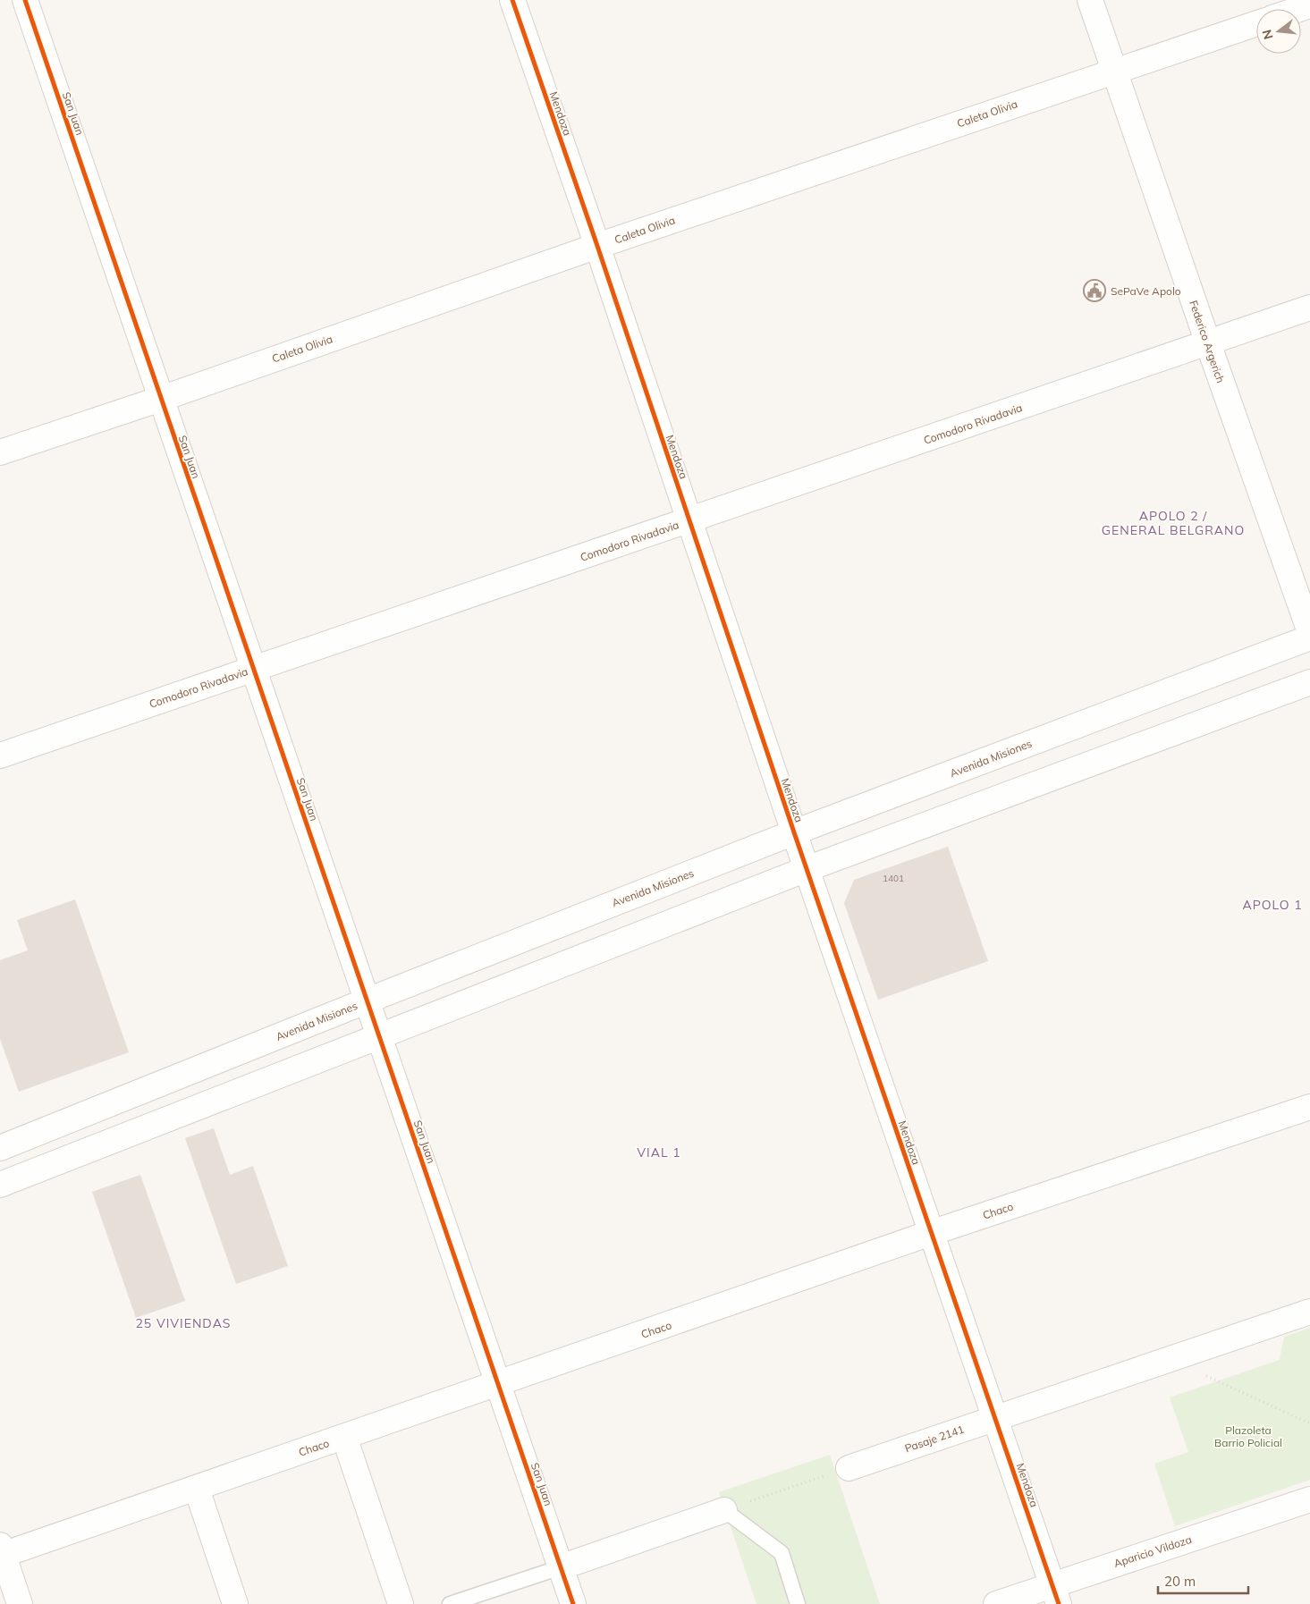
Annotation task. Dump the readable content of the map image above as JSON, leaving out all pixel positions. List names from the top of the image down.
{
  "streets": {
    "street": [
      "San Juan",
      "Mendoza",
      "Caleta Olivia",
      "Federico Argerich",
      "Comodoro Rivadavia",
      "Avenida Misiones",
      "Chaco",
      "Pasaje 2141",
      "Aparicio Vildoza"
    ]
  },
  "crossings": [
    ["San Juan", "Caleta Olivia"],
    ["San Juan", "Comodoro Rivadavia"],
    ["San Juan", "Avenida Misiones"],
    ["San Juan", "Chaco"],
    ["Mendoza", "Caleta Olivia"],
    ["Mendoza", "Comodoro Rivadavia"],
    ["Mendoza", "Avenida Misiones"],
    ["Mendoza", "Chaco"],
    ["Mendoza", "Pasaje 2141"],
    ["Mendoza", "Aparicio Vildoza"],
    ["Caleta Olivia", "Federico Argerich"],
    ["Federico Argerich", "Comodoro Rivadavia"]
  ],
  "districts": [
    "APOLO 2 / GENERAL BELGRANO",
    "APOLO 1",
    "VIAL 1",
    "25 VIVIENDAS"
  ],
  "parks": ["Plazoleta Barrio Policial"],
  "places": {
    "public building": ["SePaVe Apolo"]
  },
  "house_numbers": ["1401"],
  "scale_bar": "20 m",
  "north": "left"
}
